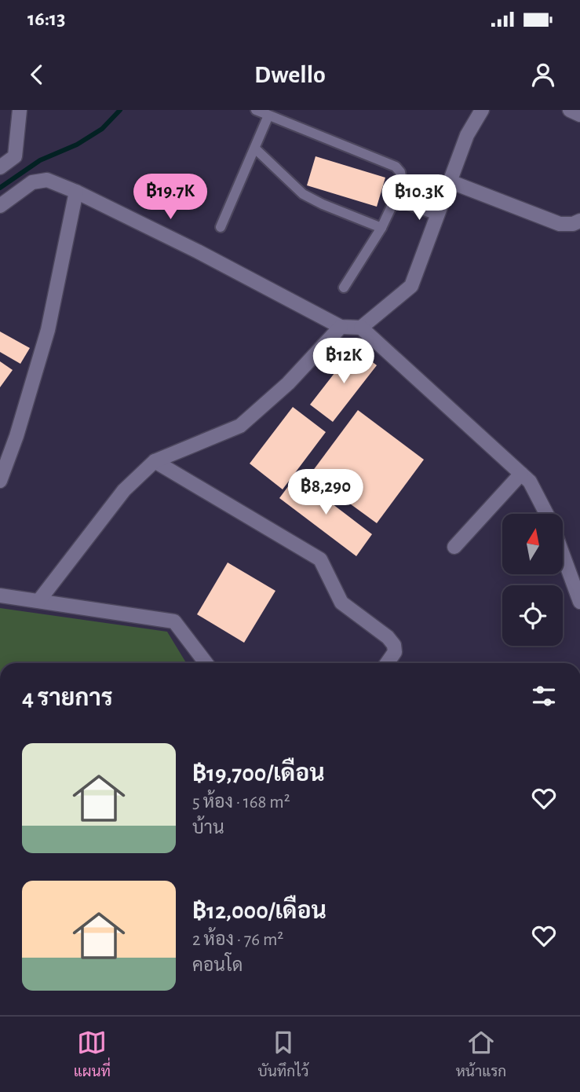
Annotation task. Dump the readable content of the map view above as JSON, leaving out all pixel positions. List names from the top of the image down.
{
  "north": "top",
  "page": {
    "status": "16:13",
    "header": "Dwello",
    "price": [
      "฿19.7K",
      "฿10.3K",
      "฿12K",
      "฿8,290"
    ],
    "heading": "4 รายการ",
    "list": [
      {
        "name": "฿19,700/เดือน",
        "note": "5 ห้อง · 168 m² · บ้าน"
      },
      {
        "name": "฿12,000/เดือน",
        "note": "2 ห้อง · 76 m² · คอนโด"
      }
    ],
    "tabs": ["แผนที่", "บันทึกไว้", "หน้าแรก"]
  }
}
